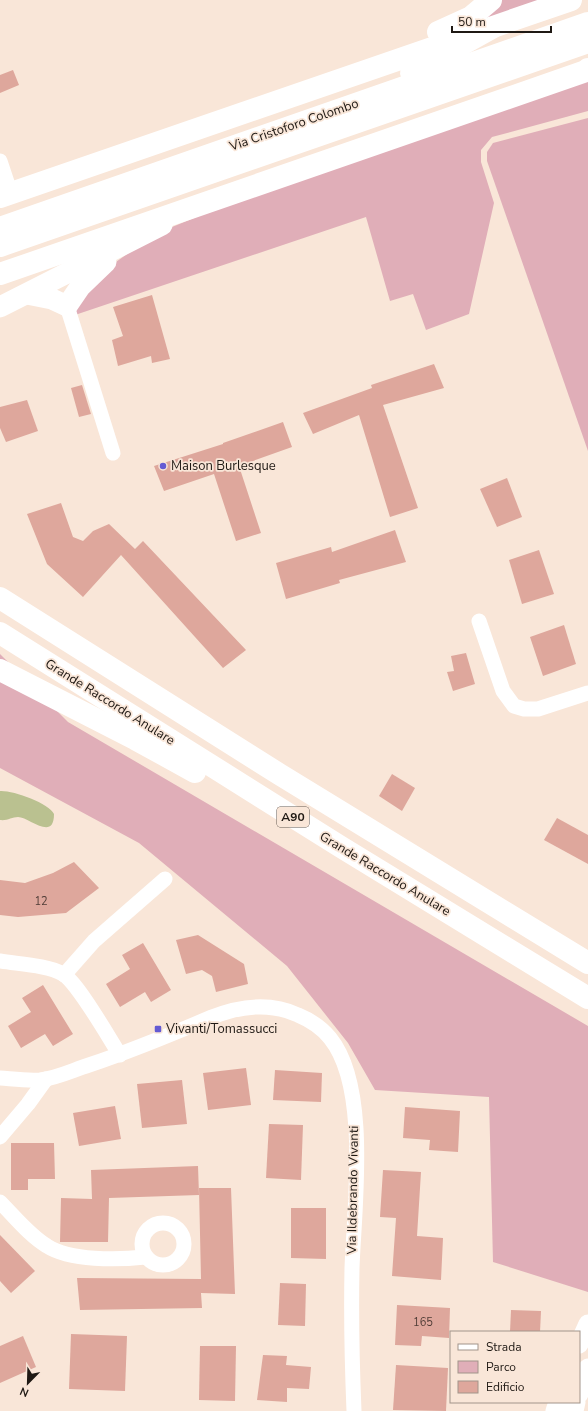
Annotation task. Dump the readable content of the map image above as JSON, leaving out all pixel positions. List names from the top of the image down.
{
  "streets": {
    "main road": ["Via Cristoforo Colombo", "Grande Raccordo Anulare", "A90"],
    "street": ["Via Ildebrando Vivanti"]
  },
  "places": {
    "other": ["Maison Burlesque"],
    "transit": ["Vivanti/Tomassucci"]
  },
  "house_numbers": ["12", "165"],
  "legend": ["Strada", "Parco", "Edificio"],
  "scale_bar": "50 m",
  "north": "bottom left"
}
